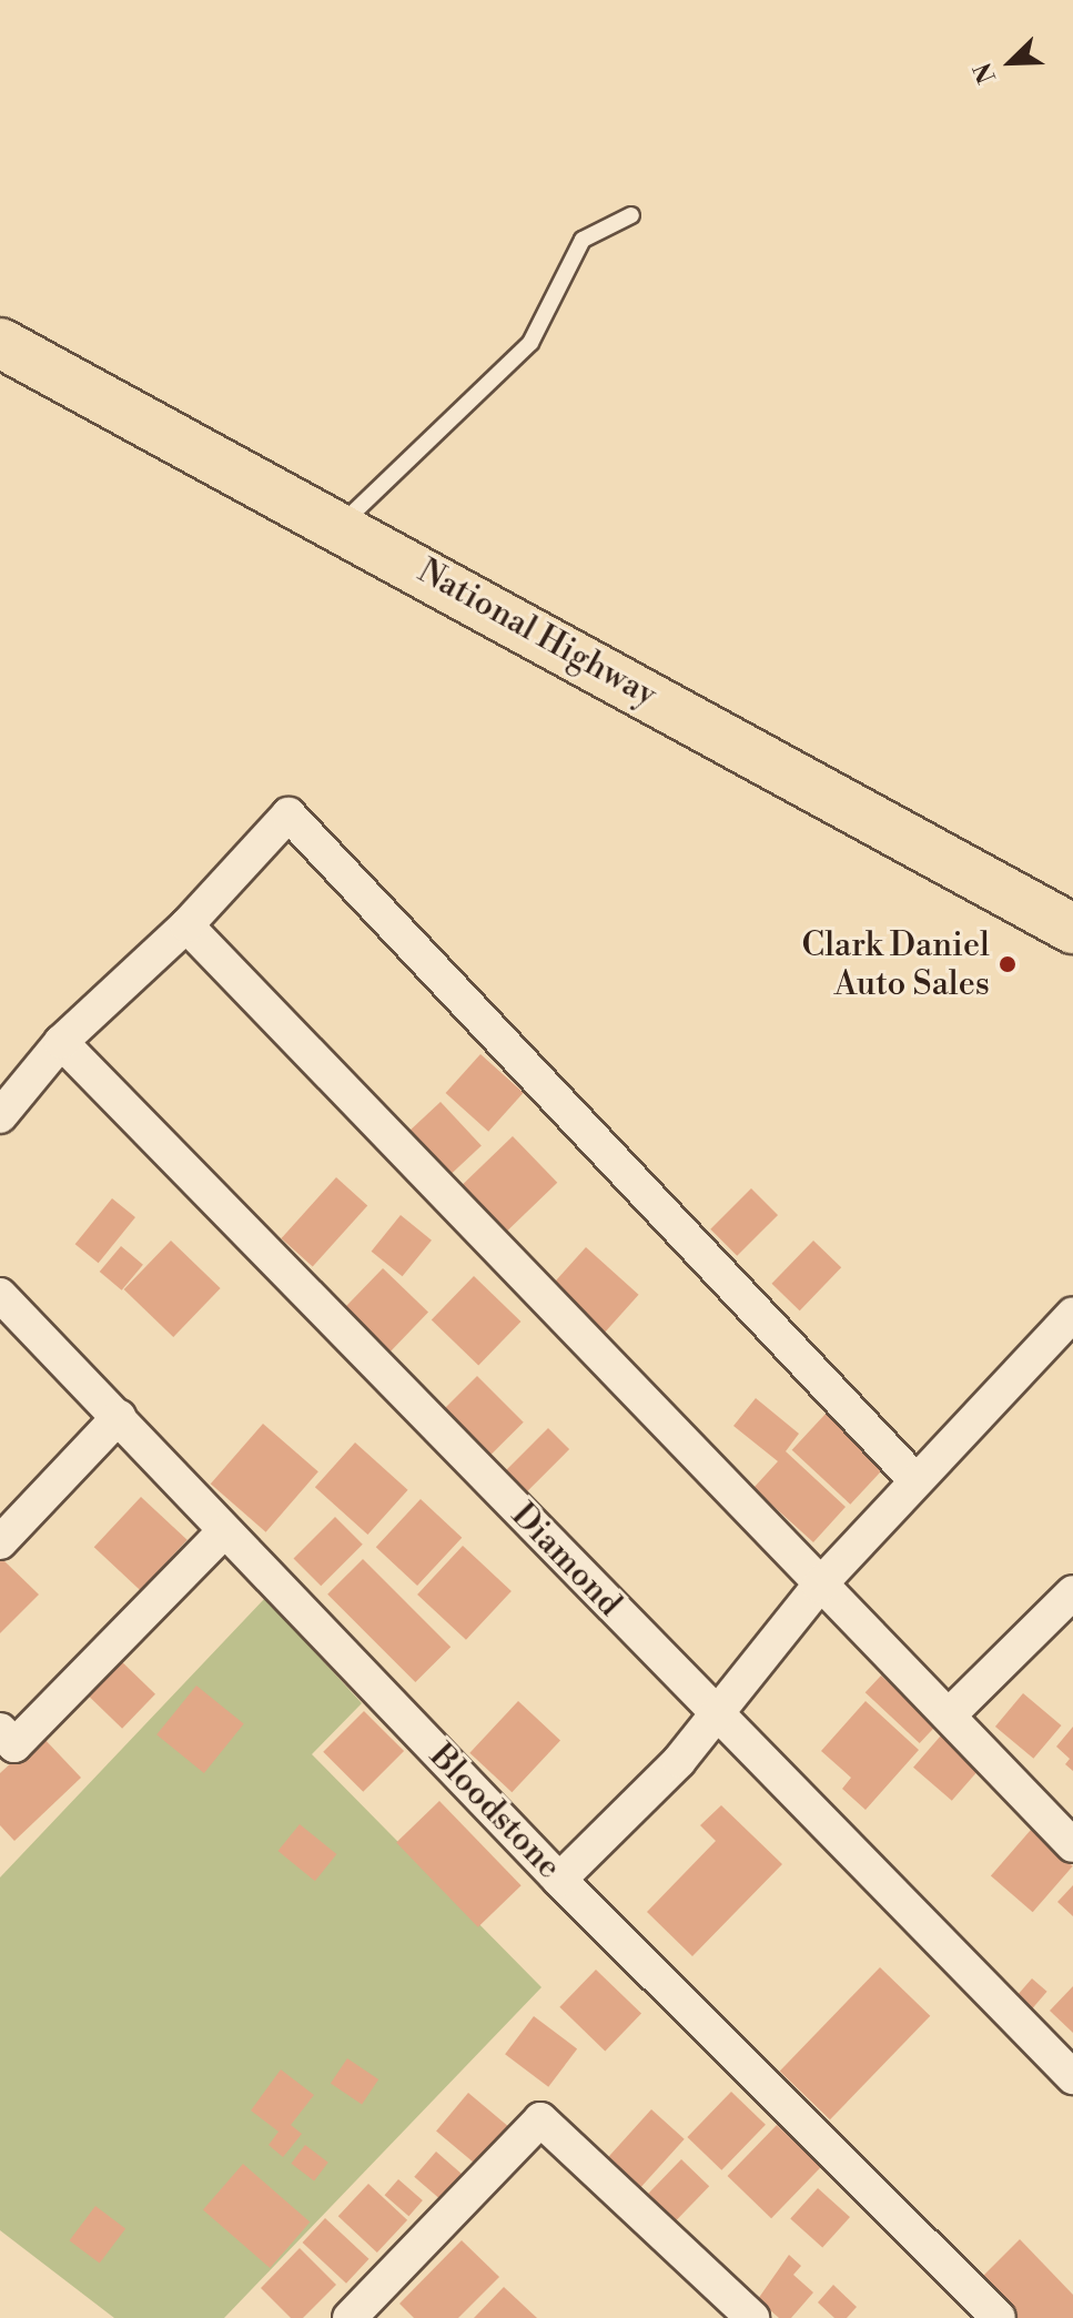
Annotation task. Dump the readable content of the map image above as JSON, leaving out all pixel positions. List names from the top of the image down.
{
  "streets": {
    "main road": ["National Highway"],
    "street": ["Diamond", "Bloodstone"]
  },
  "places": ["Clark Daniel Auto Sales"],
  "north": "bottom left"
}
